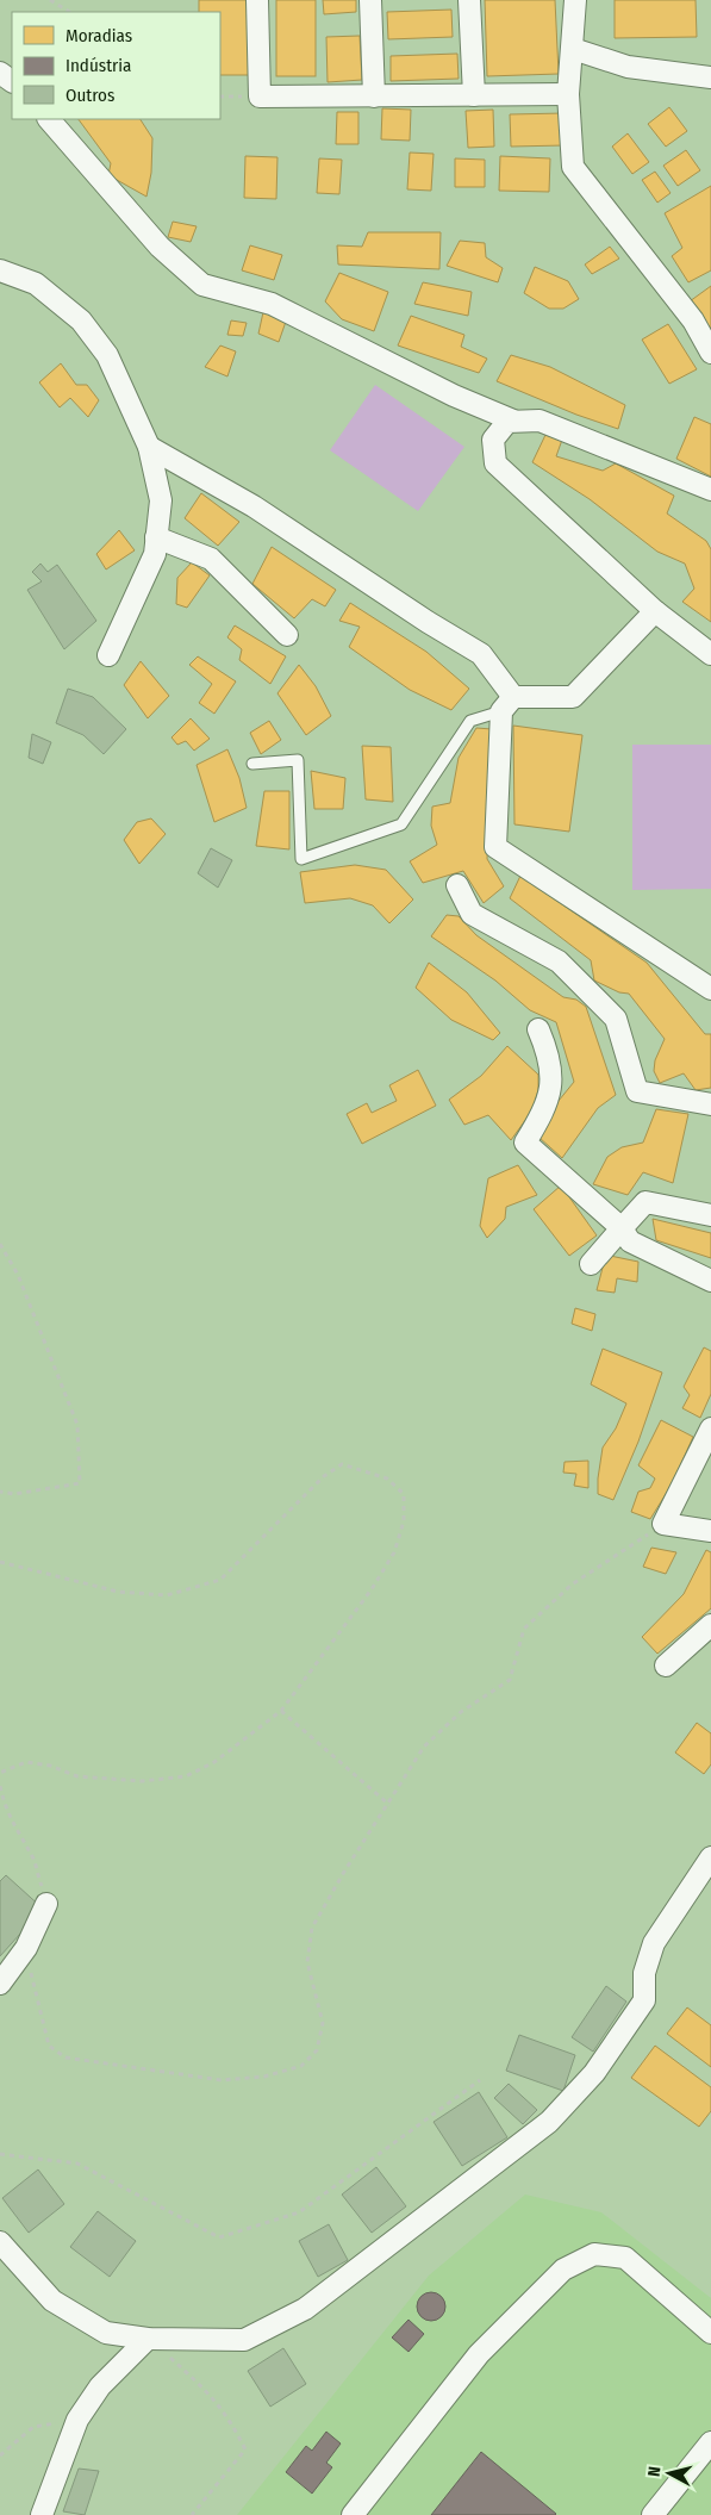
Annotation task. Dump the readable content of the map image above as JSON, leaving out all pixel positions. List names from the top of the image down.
{
  "legend": ["Moradias", "Indústria", "Outros"],
  "north": "left"
}
